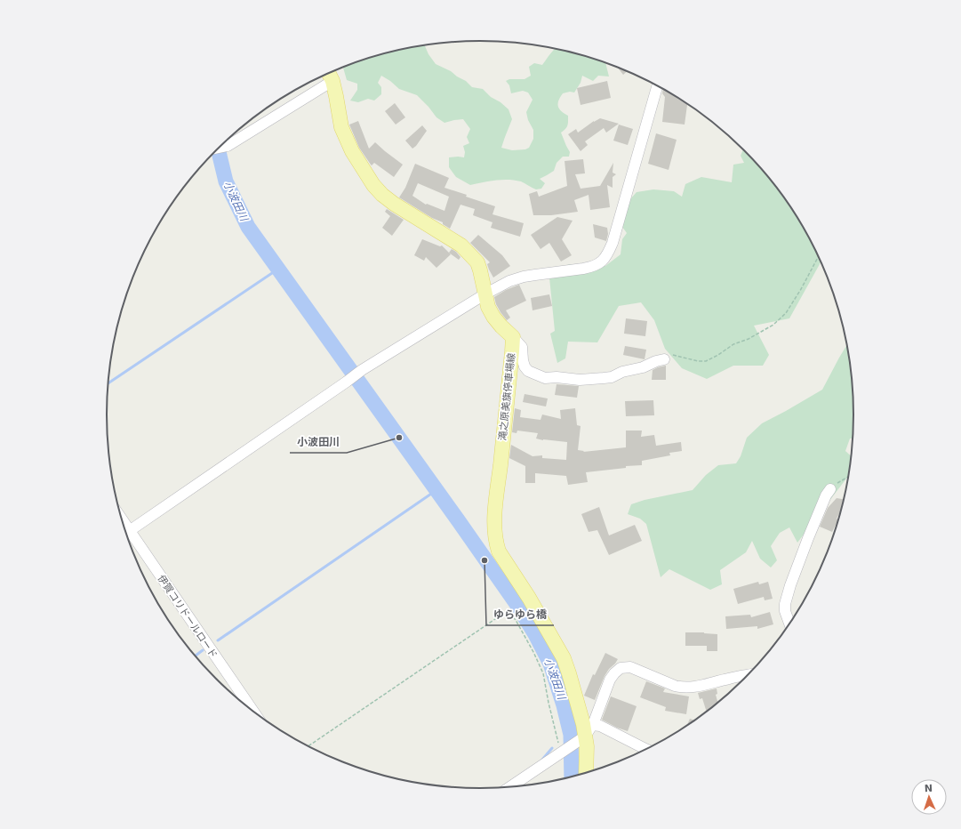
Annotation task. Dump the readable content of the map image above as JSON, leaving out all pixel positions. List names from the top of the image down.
{
  "streets": {
    "main road": ["滝之原美旗停車場線"],
    "street": ["伊賀コリドールロード"]
  },
  "water": ["小波田川"],
  "places": ["小波田川", "ゆらゆら橋"],
  "north": "top"
}
